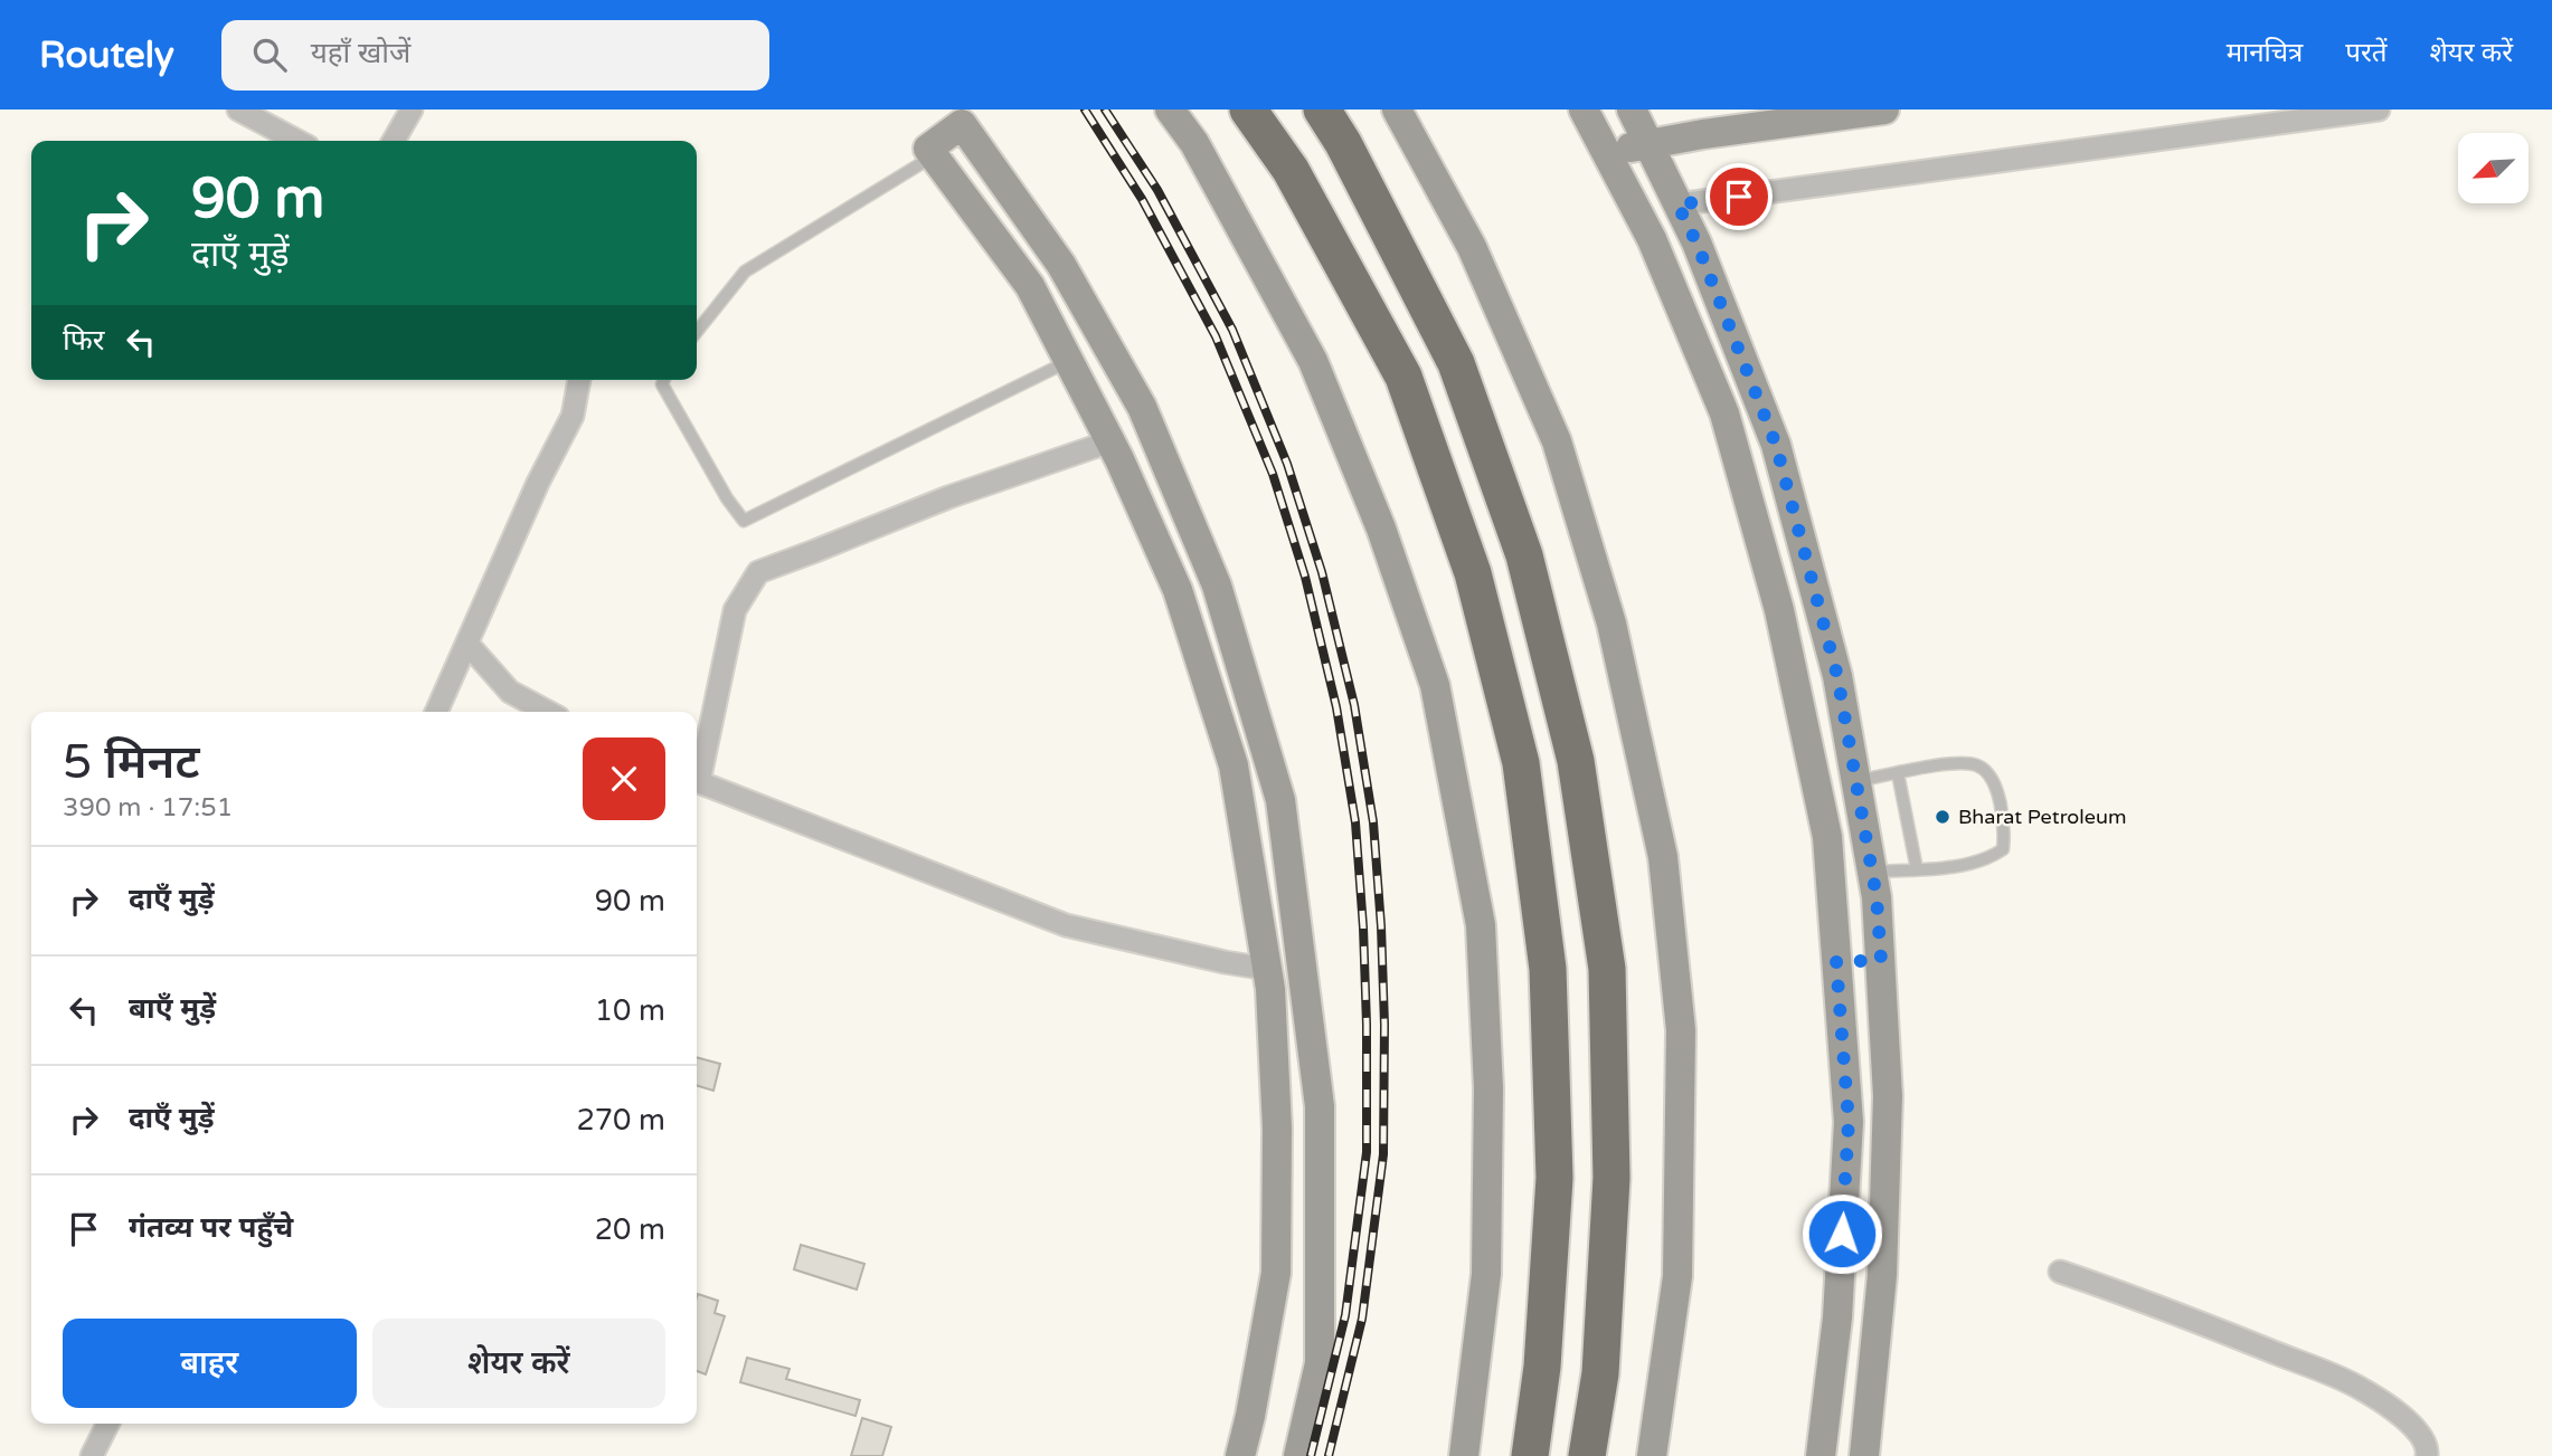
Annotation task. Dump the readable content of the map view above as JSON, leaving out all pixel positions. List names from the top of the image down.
{
  "places": ["Bharat Petroleum"],
  "north": "bottom left",
  "page": {
    "header": "Routely",
    "search": "यहाँ खोजें",
    "nav": ["मानचित्र", "परतें", "शेयर करें"],
    "turn": ["90 m", "दाएँ मुड़ें"],
    "then": "फिर",
    "heading": ["5 मिनट", "390 m · 17:51"],
    "list": [
      {
        "name": "दाएँ मुड़ें",
        "value": "90 m"
      },
      {
        "name": "बाएँ मुड़ें",
        "value": "10 m"
      },
      {
        "name": "दाएँ मुड़ें",
        "value": "270 m"
      },
      {
        "name": "गंतव्य पर पहुँचे",
        "value": "20 m"
      }
    ],
    "buttons": ["बाहर", "शेयर करें"]
  }
}
